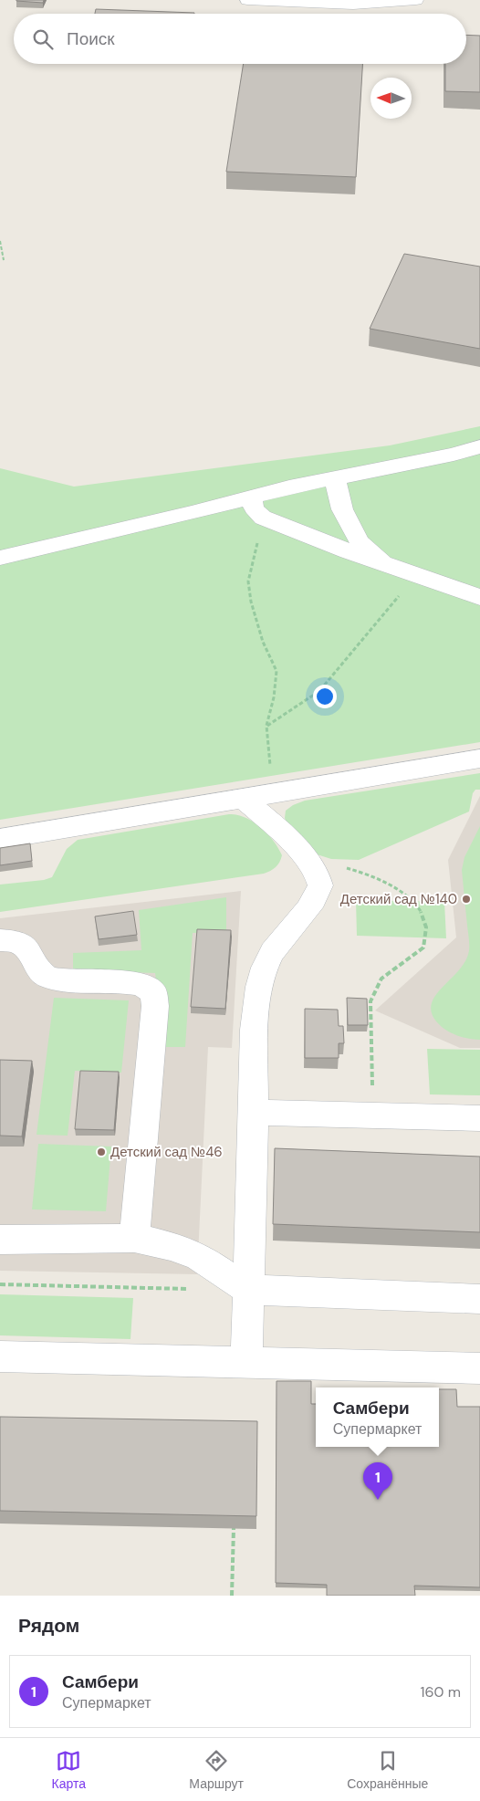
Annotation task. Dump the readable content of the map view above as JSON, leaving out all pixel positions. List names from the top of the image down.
{
  "places": ["Детский сад №140", "Детский сад №46"],
  "north": "left",
  "page": {
    "search": "Поиск",
    "popup": ["Самбери", "Супермаркет"],
    "pins": "1",
    "heading": "Рядом",
    "list": [
      {
        "mark": "1",
        "name": "Самбери",
        "note": "Супермаркет",
        "value": "160 m"
      }
    ],
    "nav": ["Карта", "Маршрут", "Сохранённые"]
  }
}
